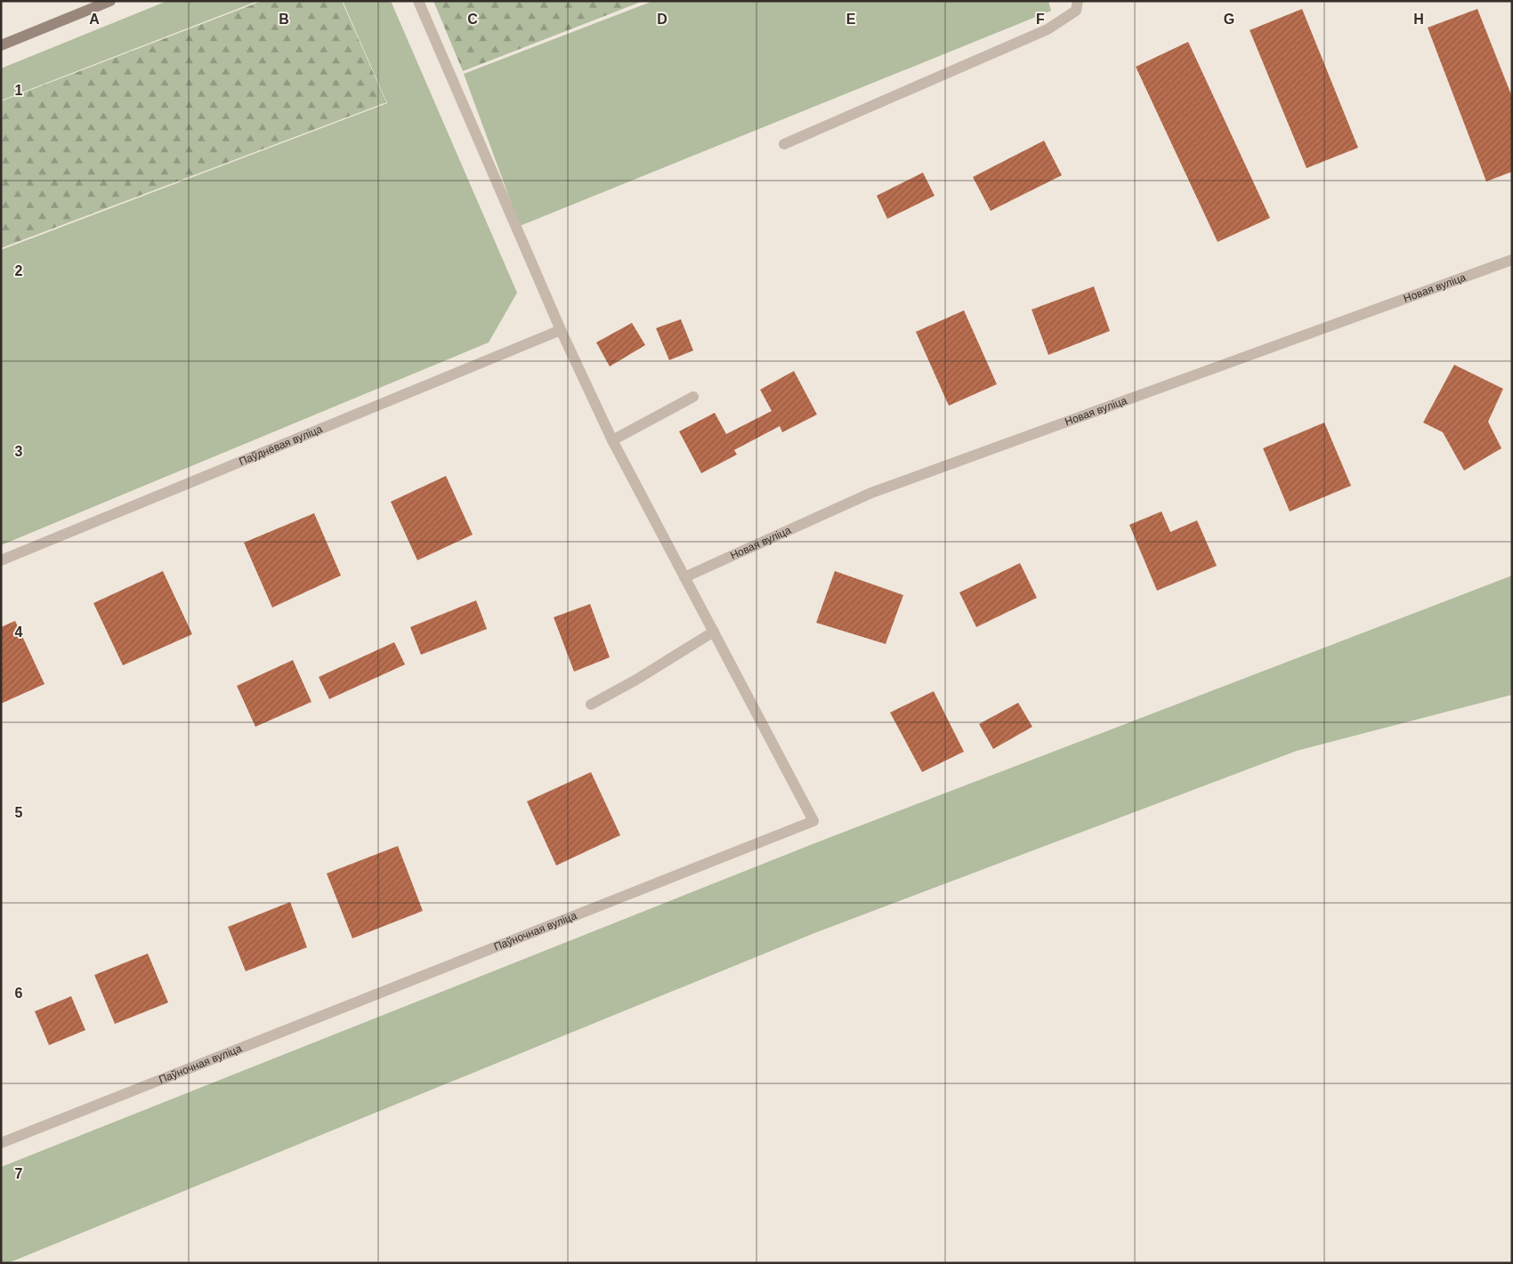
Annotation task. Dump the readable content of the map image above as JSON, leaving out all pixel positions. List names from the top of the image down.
{
  "streets": {
    "street": ["Новая вуліца", "Паўднёвая вуліца", "Паўночная вуліца"]
  },
  "crossings": [
    ["Новая вуліца", "Паўночная вуліца"],
    ["Паўднёвая вуліца", "Паўночная вуліца"]
  ],
  "grid": {
    "columns": [
      "A",
      "B",
      "C",
      "D",
      "E",
      "F",
      "G",
      "H"
    ],
    "rows": [
      "1",
      "2",
      "3",
      "4",
      "5",
      "6",
      "7"
    ]
  }
}
